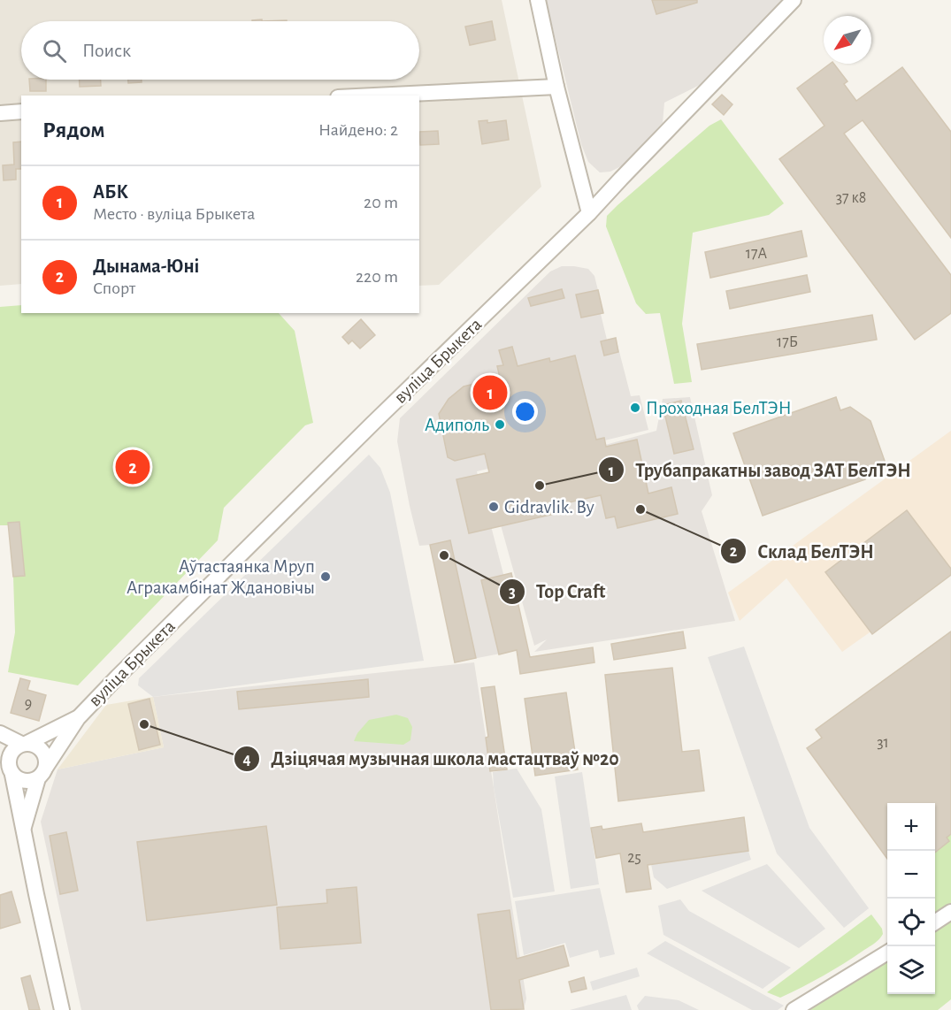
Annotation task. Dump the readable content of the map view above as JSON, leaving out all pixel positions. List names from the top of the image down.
{
  "streets": {
    "street": ["вуліца Брыкета"]
  },
  "places": [
    "Проходная БелТЭН",
    "Адиполь",
    "Трубапракатны завод ЗАТ БелТЭН",
    "Gidravlik. By",
    "Склад БелТЭН",
    "Top Craft",
    "Аўтастаянка Мруп Агракамбінат Ждановічы",
    "Дзіцячая музычная школа мастацтваў №20"
  ],
  "house_numbers": [
    "37 к8",
    "17А",
    "17Б",
    "9",
    "31",
    "25"
  ],
  "north": "bottom left",
  "page": {
    "search": "Поиск",
    "heading": ["Рядом", "Найдено: 2"],
    "list": [
      {
        "mark": "1",
        "name": "АБК",
        "note": "Место · вуліца Брыкета",
        "value": "20 m"
      },
      {
        "mark": "2",
        "name": "Дынама-Юні",
        "note": "Спорт",
        "value": "220 m"
      }
    ],
    "pins": ["1", "2"],
    "map_buttons": ["+", "−"]
  }
}
